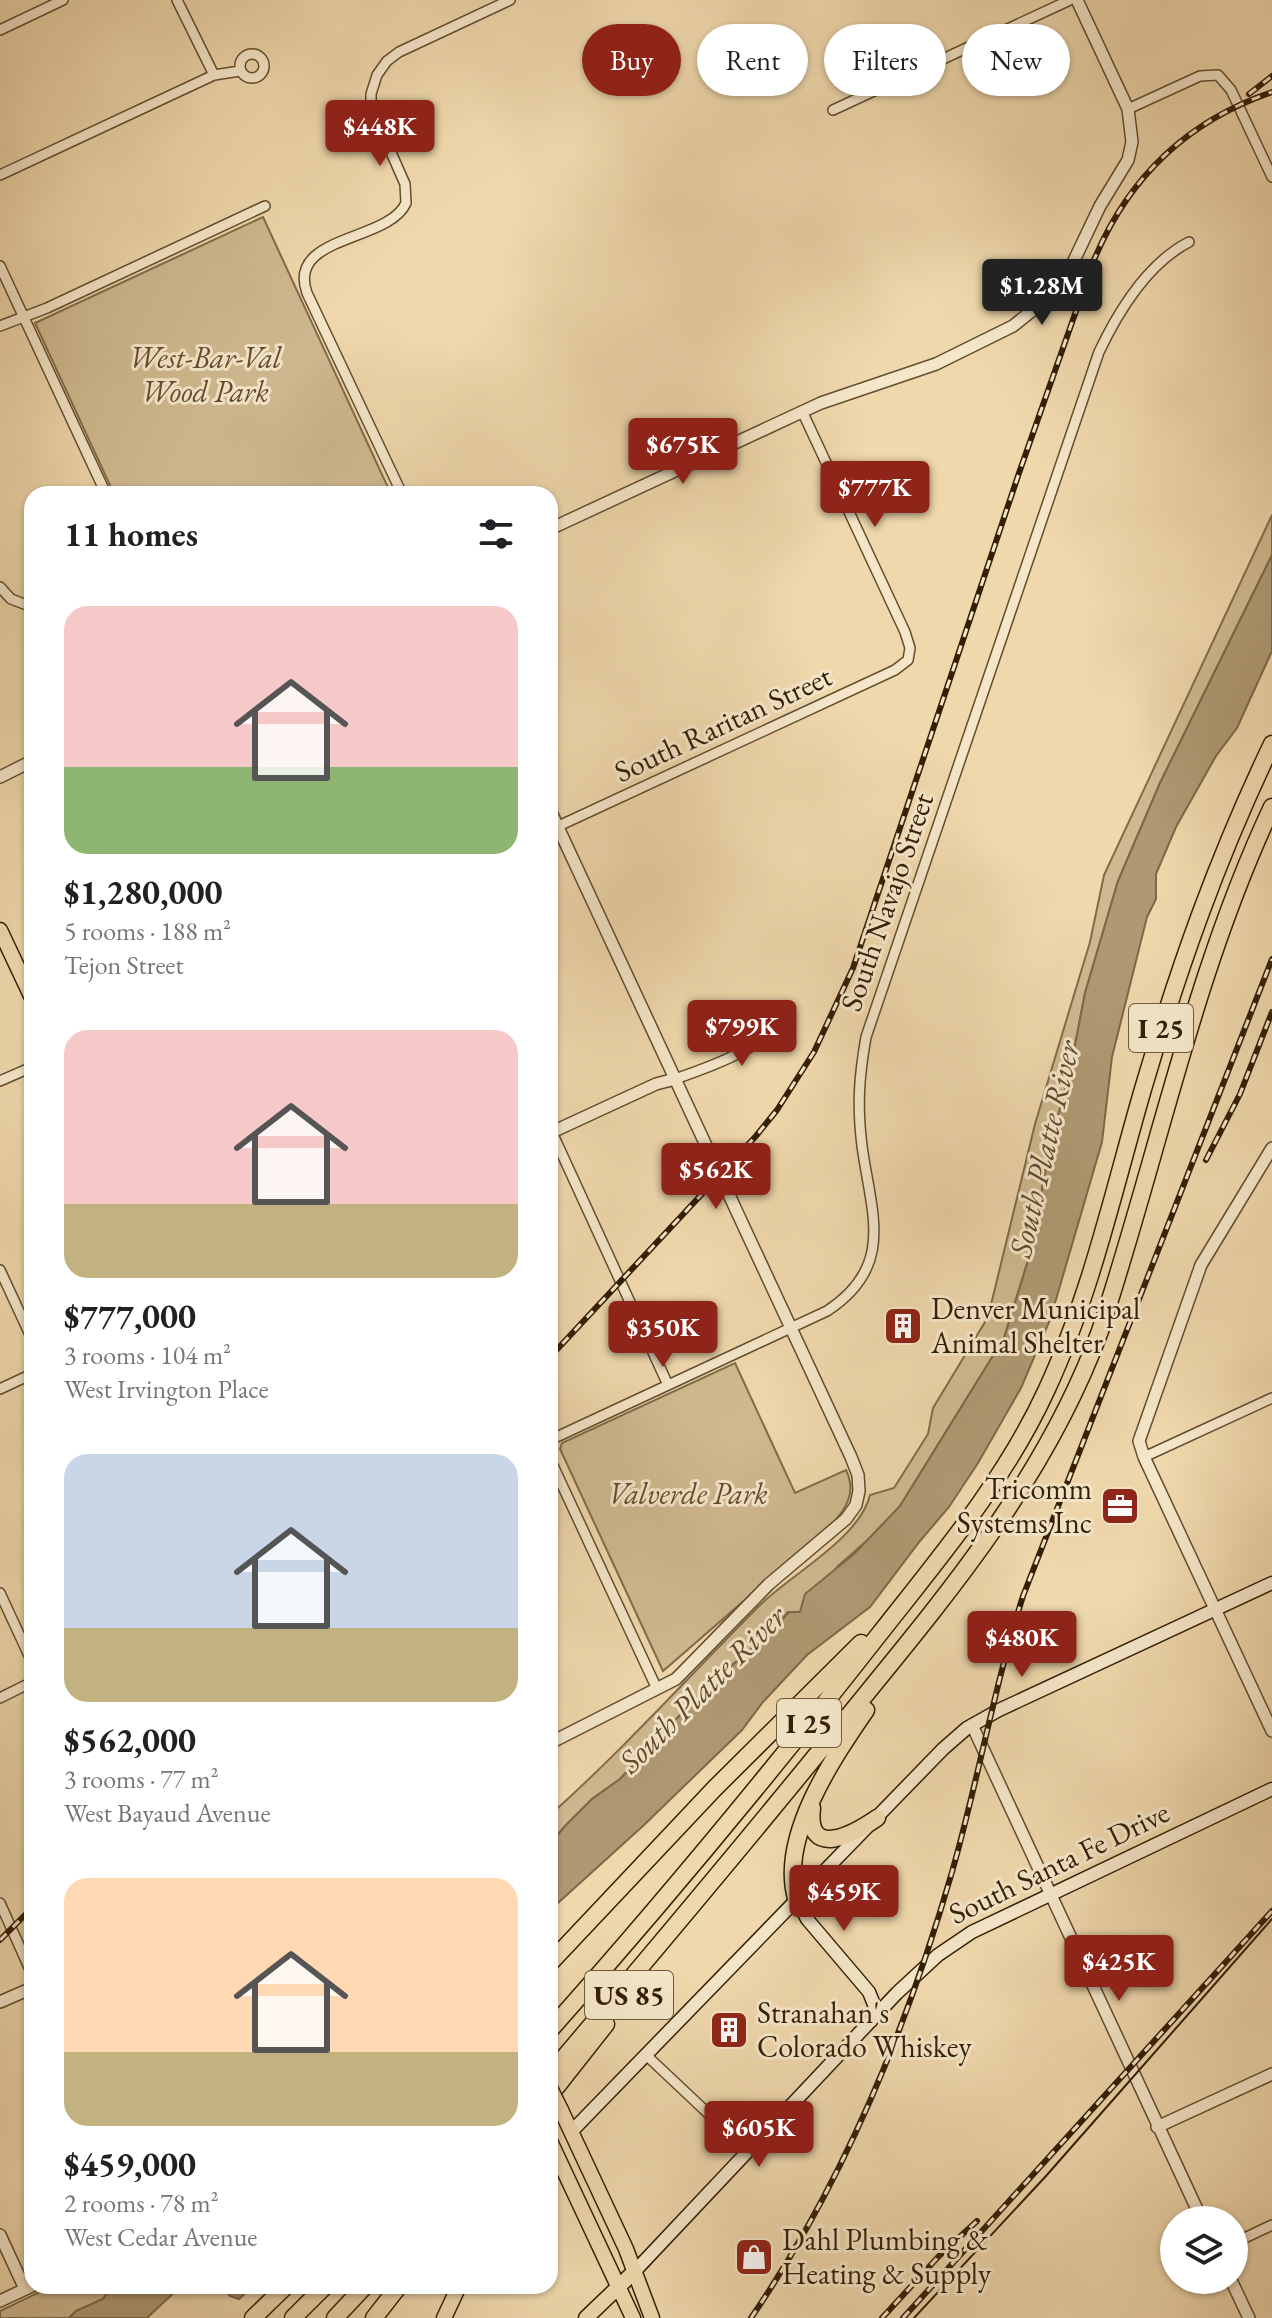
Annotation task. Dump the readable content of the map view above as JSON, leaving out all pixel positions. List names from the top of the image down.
{
  "streets": {
    "highway": ["I 25", "US 85"],
    "main road": ["South Santa Fe Drive"],
    "street": ["South Raritan Street", "South Navajo Street"]
  },
  "crossings": [
    ["I 25", "US 85"]
  ],
  "water": ["South Platte River"],
  "parks": ["West-Bar-Val Wood Park", "Valverde Park"],
  "places": {
    "building": ["Denver Municipal Animal Shelter", "Stranahan's Colorado Whiskey"],
    "office": ["Tricomm Systems Inc"],
    "shop": ["Dahl Plumbing & Heating & Supply"]
  },
  "page": {
    "chip": [
      "Buy",
      "Rent",
      "Filters",
      "New"
    ],
    "price": [
      "$448K",
      "$1.28M",
      "$675K",
      "$777K",
      "$799K",
      "$562K",
      "$350K",
      "$480K",
      "$459K",
      "$425K",
      "$605K"
    ],
    "heading": "11 homes",
    "list": [
      {
        "name": "$1,280,000",
        "note": "5 rooms · 188 m² · Tejon Street"
      },
      {
        "name": "$777,000",
        "note": "3 rooms · 104 m² · West Irvington Place"
      },
      {
        "name": "$562,000",
        "note": "3 rooms · 77 m² · West Bayaud Avenue"
      },
      {
        "name": "$459,000",
        "note": "2 rooms · 78 m² · West Cedar Avenue"
      }
    ]
  }
}
